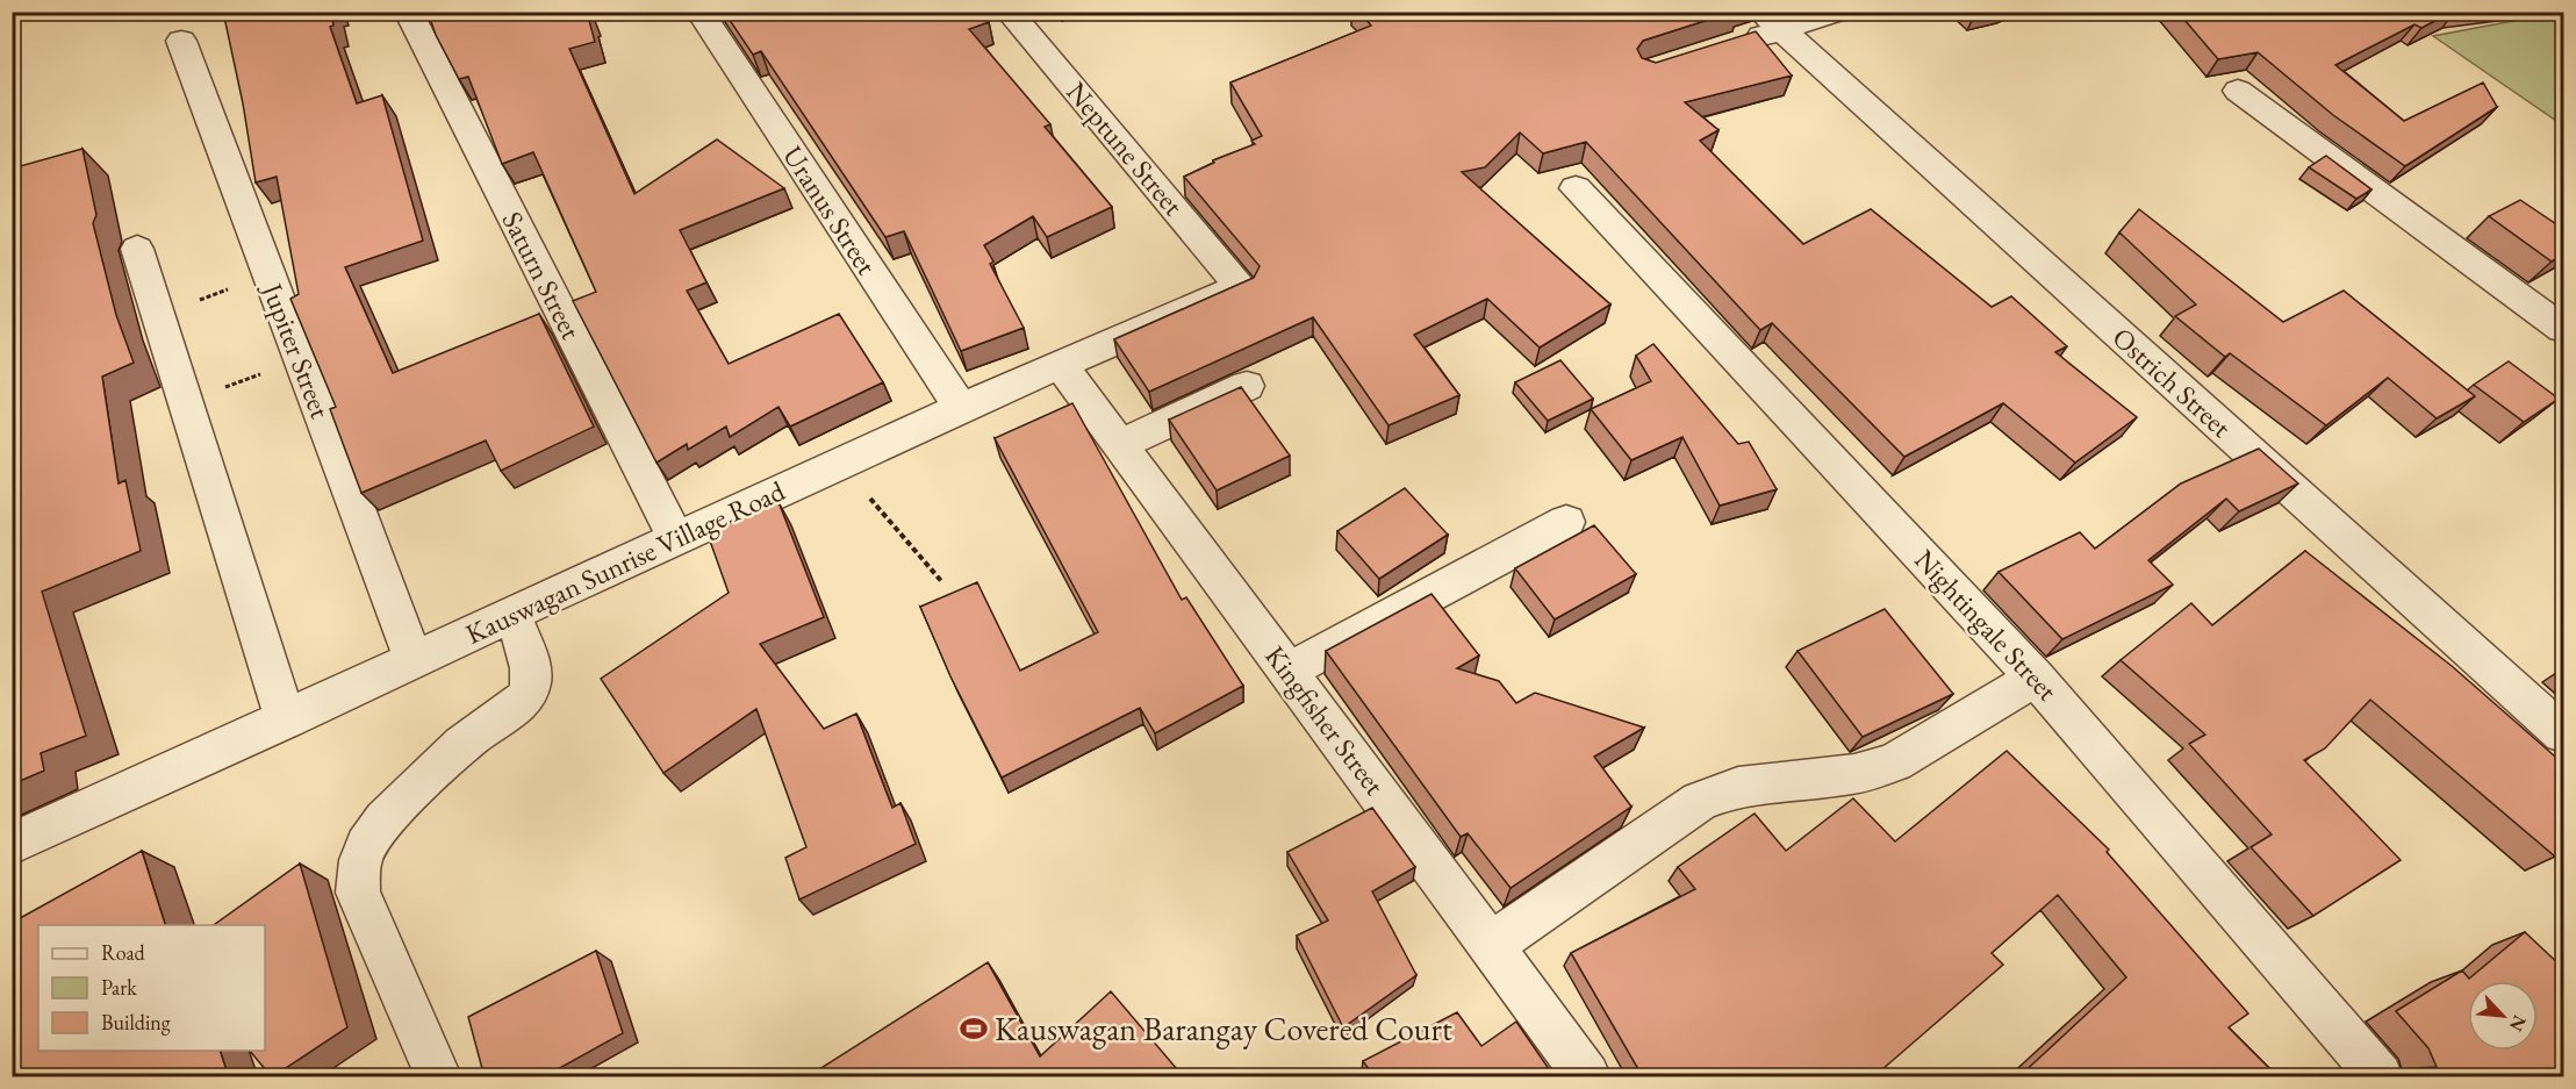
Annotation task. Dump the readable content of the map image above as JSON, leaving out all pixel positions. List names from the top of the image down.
{
  "streets": {
    "street": [
      "Neptune Street",
      "Uranus Street",
      "Saturn Street",
      "Jupiter Street",
      "Ostrich Street",
      "Kauswagan Sunrise Village Road",
      "Nightingale Street",
      "Kingfisher Street"
    ]
  },
  "crossings": [
    ["Neptune Street", "Kauswagan Sunrise Village Road"],
    ["Uranus Street", "Kauswagan Sunrise Village Road"],
    ["Saturn Street", "Kauswagan Sunrise Village Road"],
    ["Jupiter Street", "Kauswagan Sunrise Village Road"],
    ["Kauswagan Sunrise Village Road", "Kingfisher Street"]
  ],
  "places": {
    "sports": ["Kauswagan Barangay Covered Court"]
  },
  "legend": ["Road", "Park", "Building"],
  "north": "bottom right"
}
